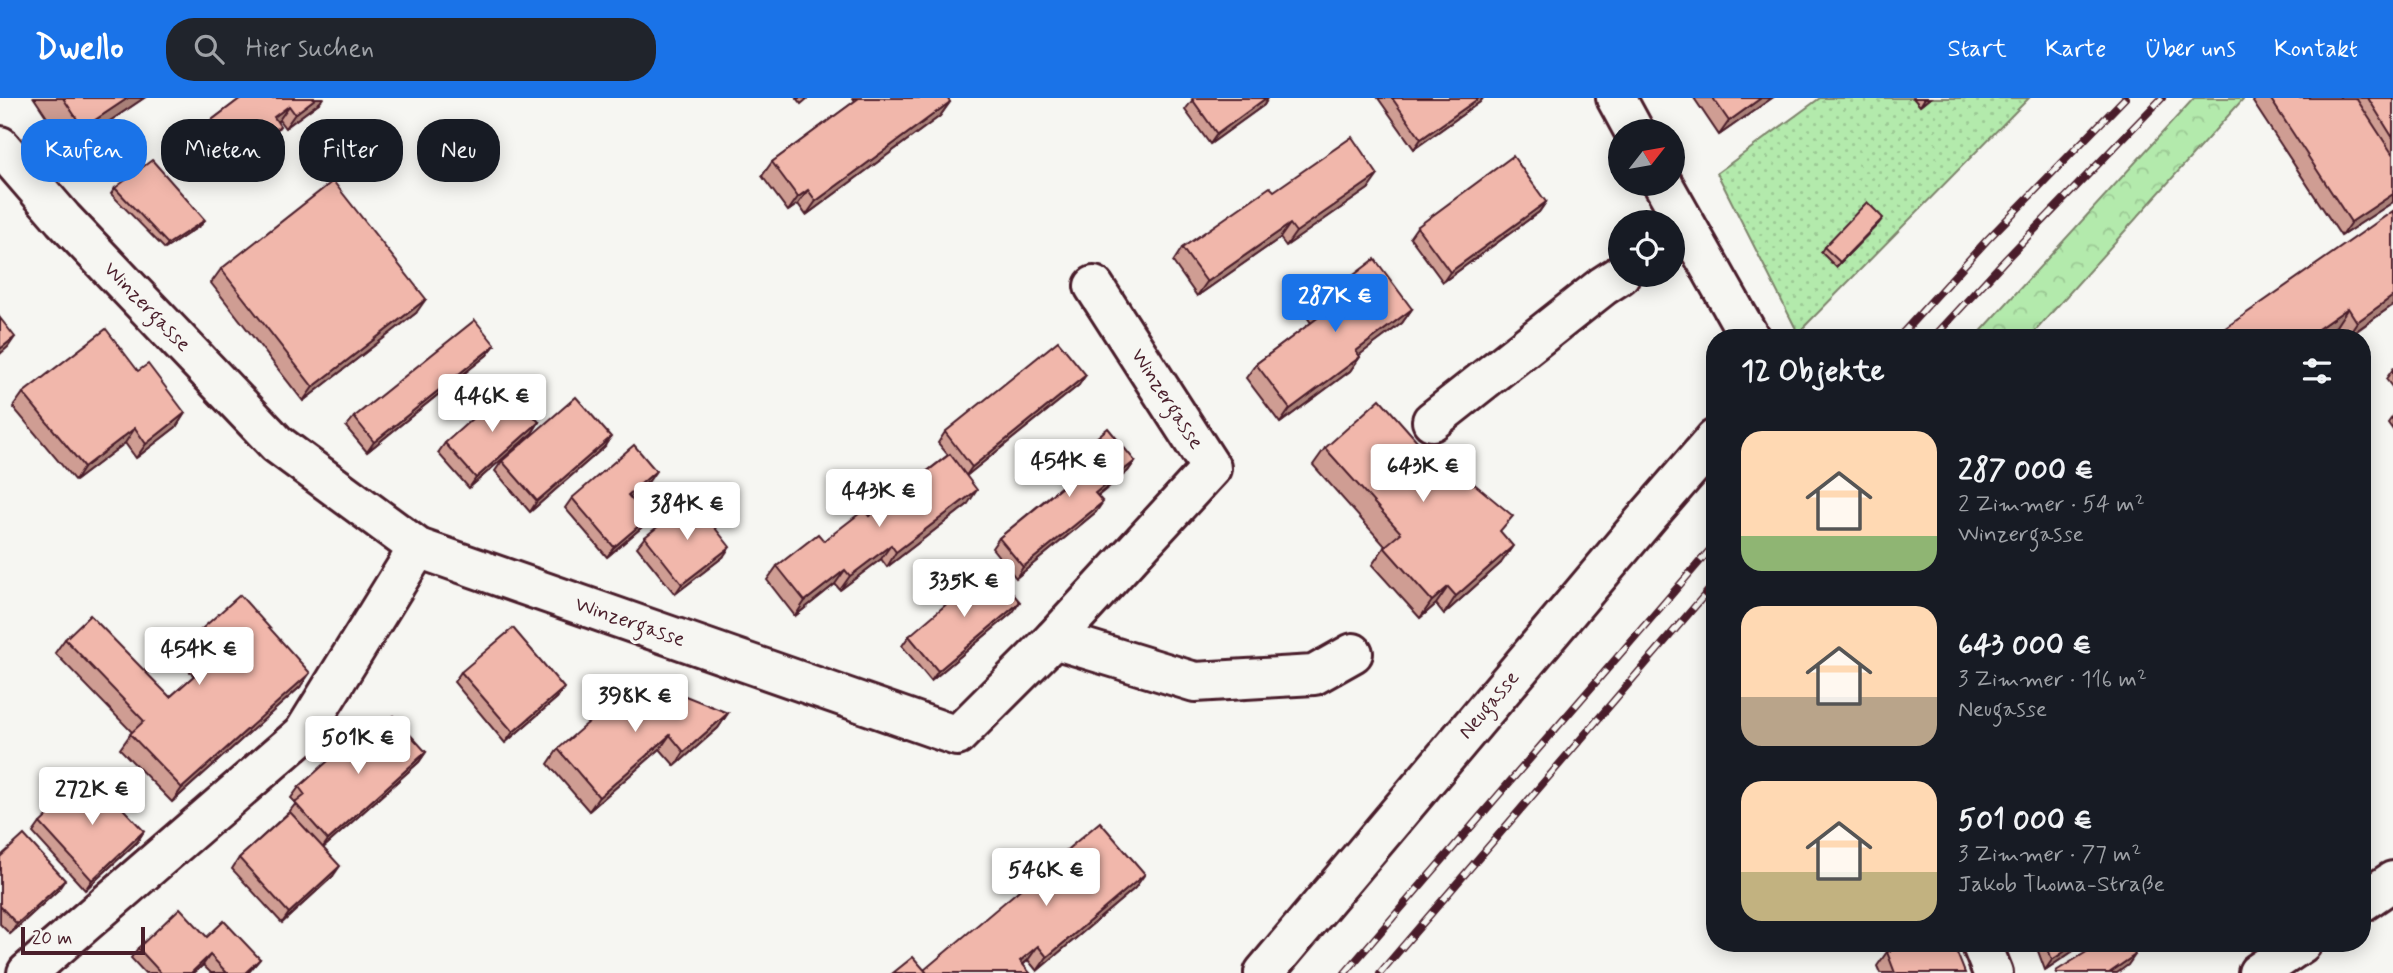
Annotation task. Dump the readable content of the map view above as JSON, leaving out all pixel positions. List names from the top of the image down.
{
  "streets": {
    "street": ["Winzergasse", "Neugasse"]
  },
  "scale_bar": "20 m",
  "north": "top right",
  "page": {
    "header": "Dwello",
    "search": "Hier suchen",
    "nav": [
      "Start",
      "Karte",
      "Über uns",
      "Kontakt"
    ],
    "chip": [
      "Kaufen",
      "Mieten",
      "Filter",
      "Neu"
    ],
    "price": [
      "287K €",
      "446K €",
      "454K €",
      "643K €",
      "443K €",
      "384K €",
      "335K €",
      "454K €",
      "398K €",
      "501K €",
      "272K €",
      "546K €"
    ],
    "heading": "12 Objekte",
    "list": [
      {
        "name": "287 000 €",
        "note": "2 Zimmer · 54 m² · Winzergasse"
      },
      {
        "name": "643 000 €",
        "note": "3 Zimmer · 116 m² · Neugasse"
      },
      {
        "name": "501 000 €",
        "note": "3 Zimmer · 77 m² · Jakob Thoma-Straße"
      }
    ],
    "scale": "20 m"
  }
}
